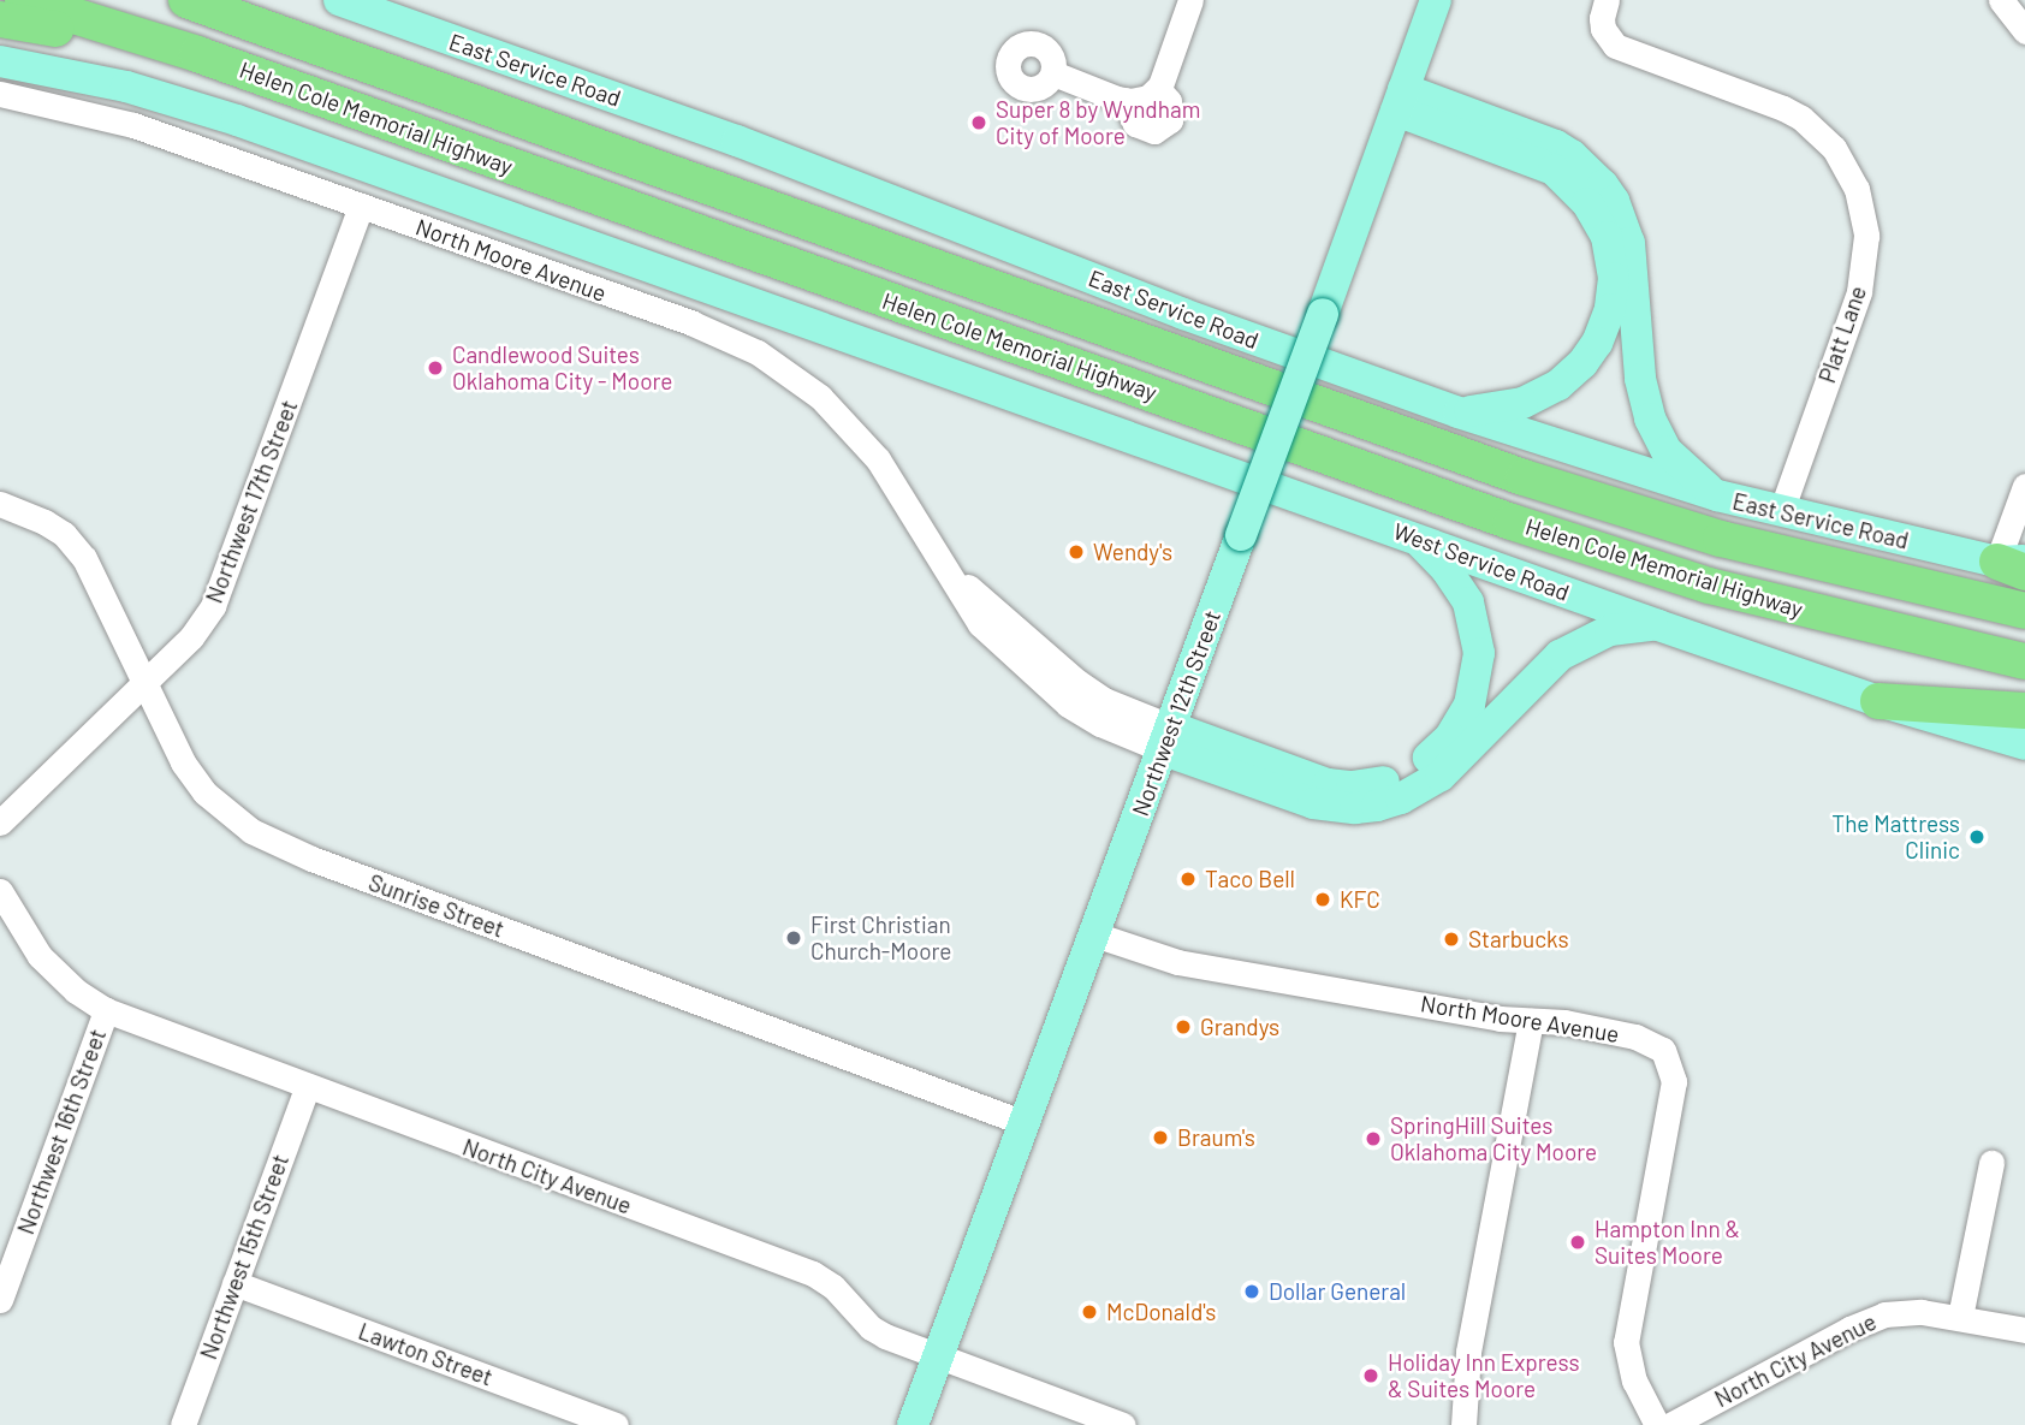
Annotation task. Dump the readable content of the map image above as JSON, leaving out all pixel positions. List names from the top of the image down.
{
  "streets": {
    "highway": ["Helen Cole Memorial Highway"],
    "main road": ["East Service Road", "West Service Road", "Northwest 12th Street"],
    "street": [
      "North Moore Avenue",
      "Platt Lane",
      "Northwest 17th Street",
      "Sunrise Street",
      "Northwest 16th Street",
      "North City Avenue",
      "Northwest 15th Street",
      "Lawton Street"
    ]
  },
  "crossings": [
    ["East Service Road", "Platt Lane"],
    ["North Moore Avenue", "Northwest 17th Street"],
    ["North Moore Avenue", "Northwest 12th Street"],
    ["Northwest 17th Street", "Sunrise Street"],
    ["Northwest 12th Street", "Sunrise Street"],
    ["Northwest 12th Street", "North City Avenue"],
    ["Northwest 16th Street", "North City Avenue"],
    ["North City Avenue", "Northwest 15th Street"],
    ["Northwest 15th Street", "Lawton Street"]
  ],
  "places": [
    "Super 8 by Wyndham City of Moore",
    "Candlewood Suites Oklahoma City - Moore",
    "Wendy's",
    "The Mattress Clinic",
    "Taco Bell",
    "KFC",
    "First Christian Church-Moore",
    "Starbucks",
    "Grandys",
    "Braum's",
    "SpringHill Suites Oklahoma City Moore",
    "Hampton Inn & Suites Moore",
    "Dollar General",
    "McDonald's",
    "Holiday Inn Express & Suites Moore"
  ]
}
